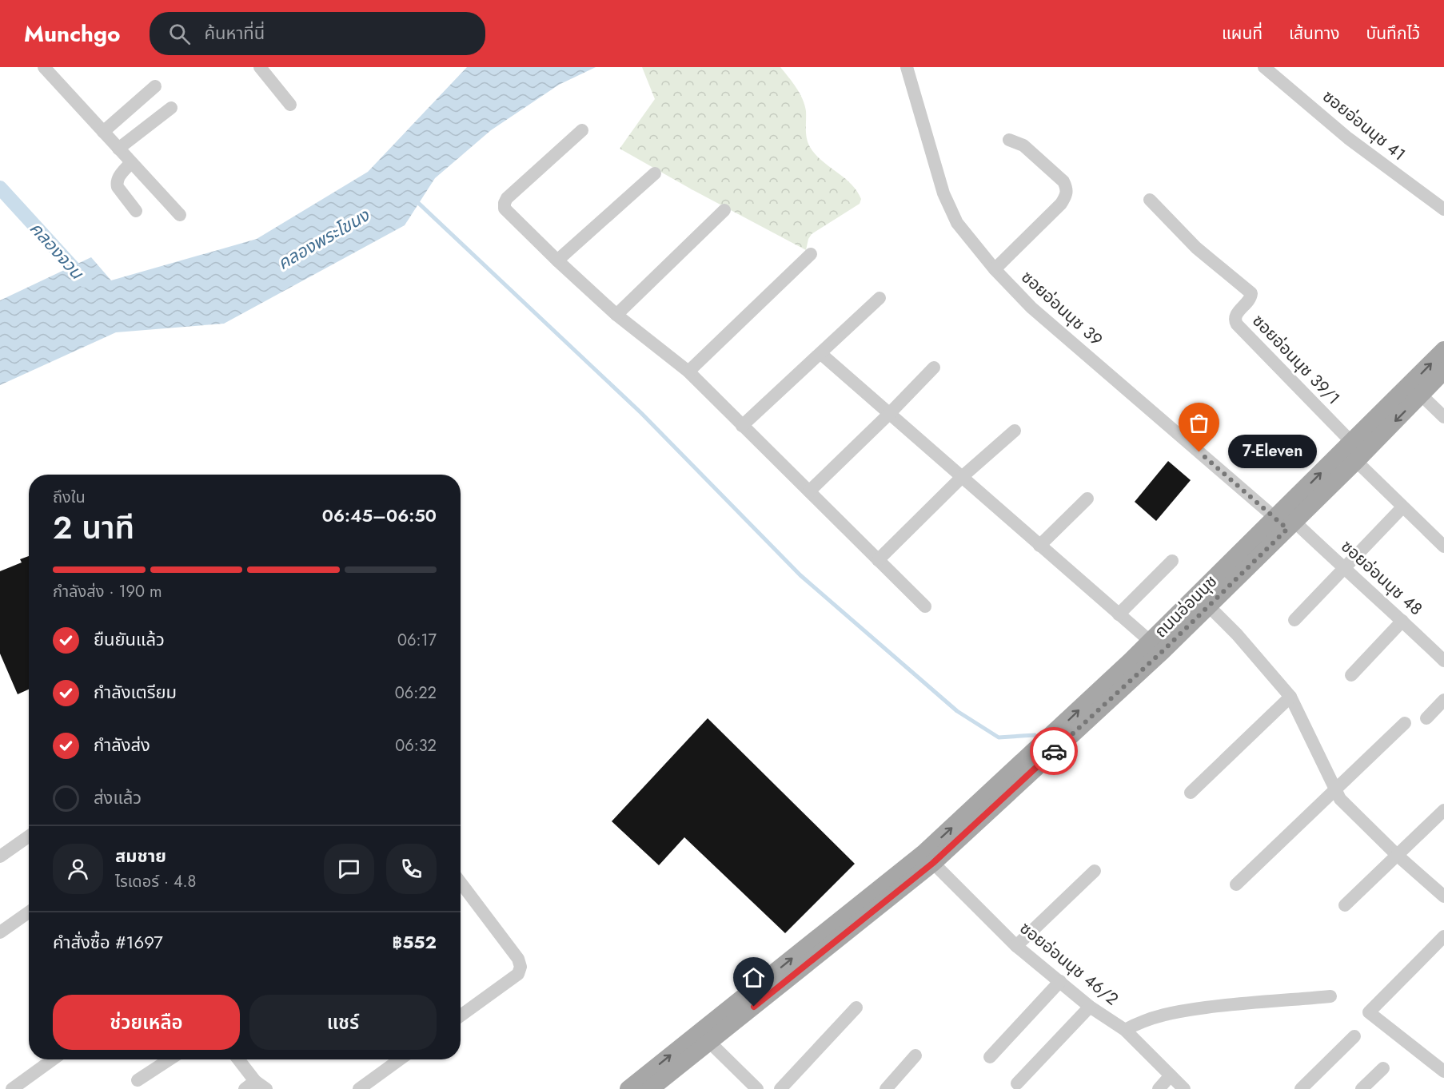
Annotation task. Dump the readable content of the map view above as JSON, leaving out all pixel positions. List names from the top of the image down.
{
  "streets": {
    "main road": ["ถนนอ่อนนุช"],
    "street": [
      "ซอยอ่อนนุช 41",
      "ซอยอ่อนนุช 39",
      "ซอยอ่อนนุช 39/1",
      "ซอยอ่อนนุช 48",
      "ซอยอ่อนนุช 46/2"
    ]
  },
  "crossings": [
    ["ซอยอ่อนนุช 39", "ซอยอ่อนนุช 48"],
    ["ซอยอ่อนนุช 39", "ถนนอ่อนนุช"],
    ["ซอยอ่อนนุช 39/1", "ถนนอ่อนนุช"],
    ["ซอยอ่อนนุช 48", "ถนนอ่อนนุช"],
    ["ถนนอ่อนนุช", "ซอยอ่อนนุช 46/2"]
  ],
  "water": ["คลองพระโขนง", "คลองจวน"],
  "places": ["7-Eleven"],
  "page": {
    "header": "Munchgo",
    "search": "ค้นหาที่นี่",
    "nav": ["แผนที่", "เส้นทาง", "บันทึกไว้"],
    "bubble": "7-Eleven",
    "heading": ["2 นาที", "ถึงใน", "06:45–06:50"],
    "panel": [
      "สมชาย",
      "ไรเดอร์ · 4.8",
      "คำสั่งซื้อ #1697",
      "฿552"
    ],
    "bar": "กำลังส่ง · 190 m",
    "list": [
      ["ยืนยันแล้ว", "06:17"],
      ["กำลังเตรียม", "06:22"],
      ["กำลังส่ง", "06:32"],
      "ส่งแล้ว"
    ],
    "buttons": ["ช่วยเหลือ", "แชร์"]
  }
}
